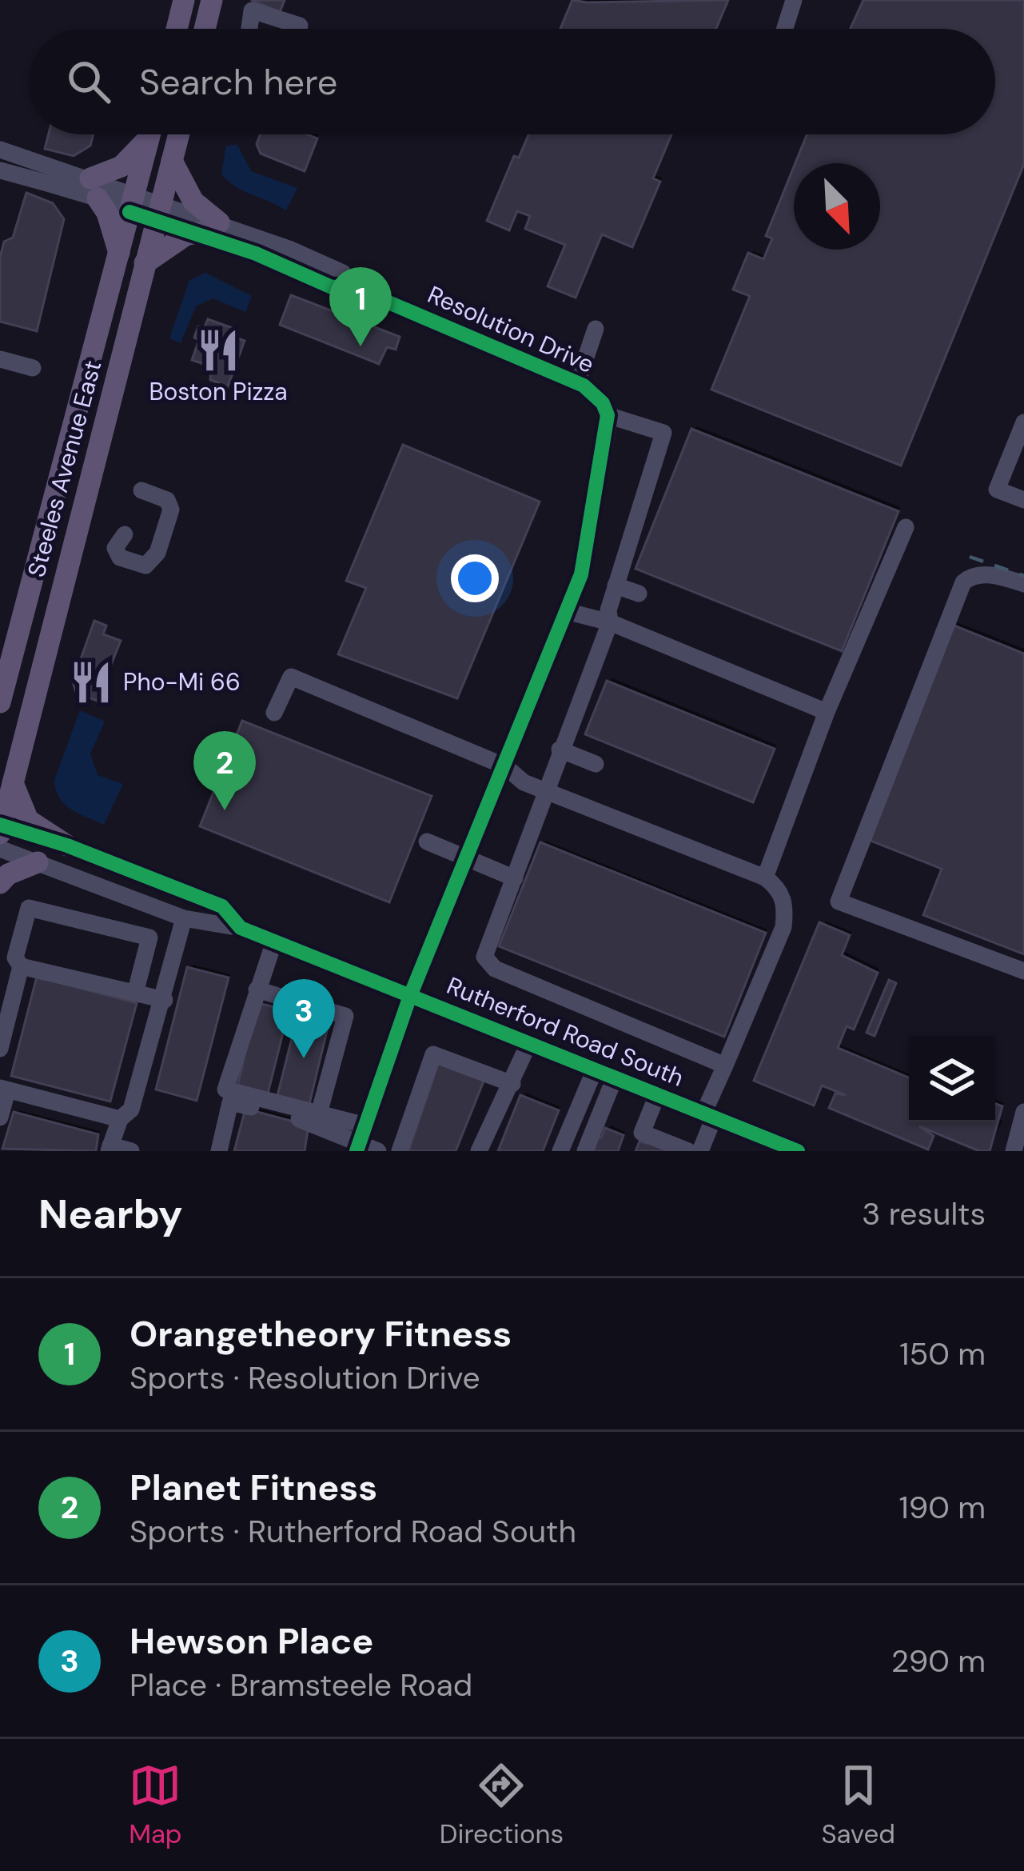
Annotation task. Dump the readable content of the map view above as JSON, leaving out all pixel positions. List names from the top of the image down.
{
  "streets": {
    "main road": ["Steeles Avenue East"],
    "street": ["Resolution Drive", "Rutherford Road South"]
  },
  "crossings": [
    ["Resolution Drive", "Steeles Avenue East"],
    ["Steeles Avenue East", "Rutherford Road South"]
  ],
  "places": {
    "restaurant": ["Boston Pizza", "Pho-Mi 66"]
  },
  "north": "bottom right",
  "page": {
    "search": "Search here",
    "pins": ["1", "2", "3"],
    "heading": ["Nearby", "3 results"],
    "list": [
      {
        "mark": "1",
        "name": "Orangetheory Fitness",
        "note": "Sports · Resolution Drive",
        "value": "150 m"
      },
      {
        "mark": "2",
        "name": "Planet Fitness",
        "note": "Sports · Rutherford Road South",
        "value": "190 m"
      },
      {
        "mark": "3",
        "name": "Hewson Place",
        "note": "Place · Bramsteele Road",
        "value": "290 m"
      }
    ],
    "nav": ["Map", "Directions", "Saved"]
  }
}
